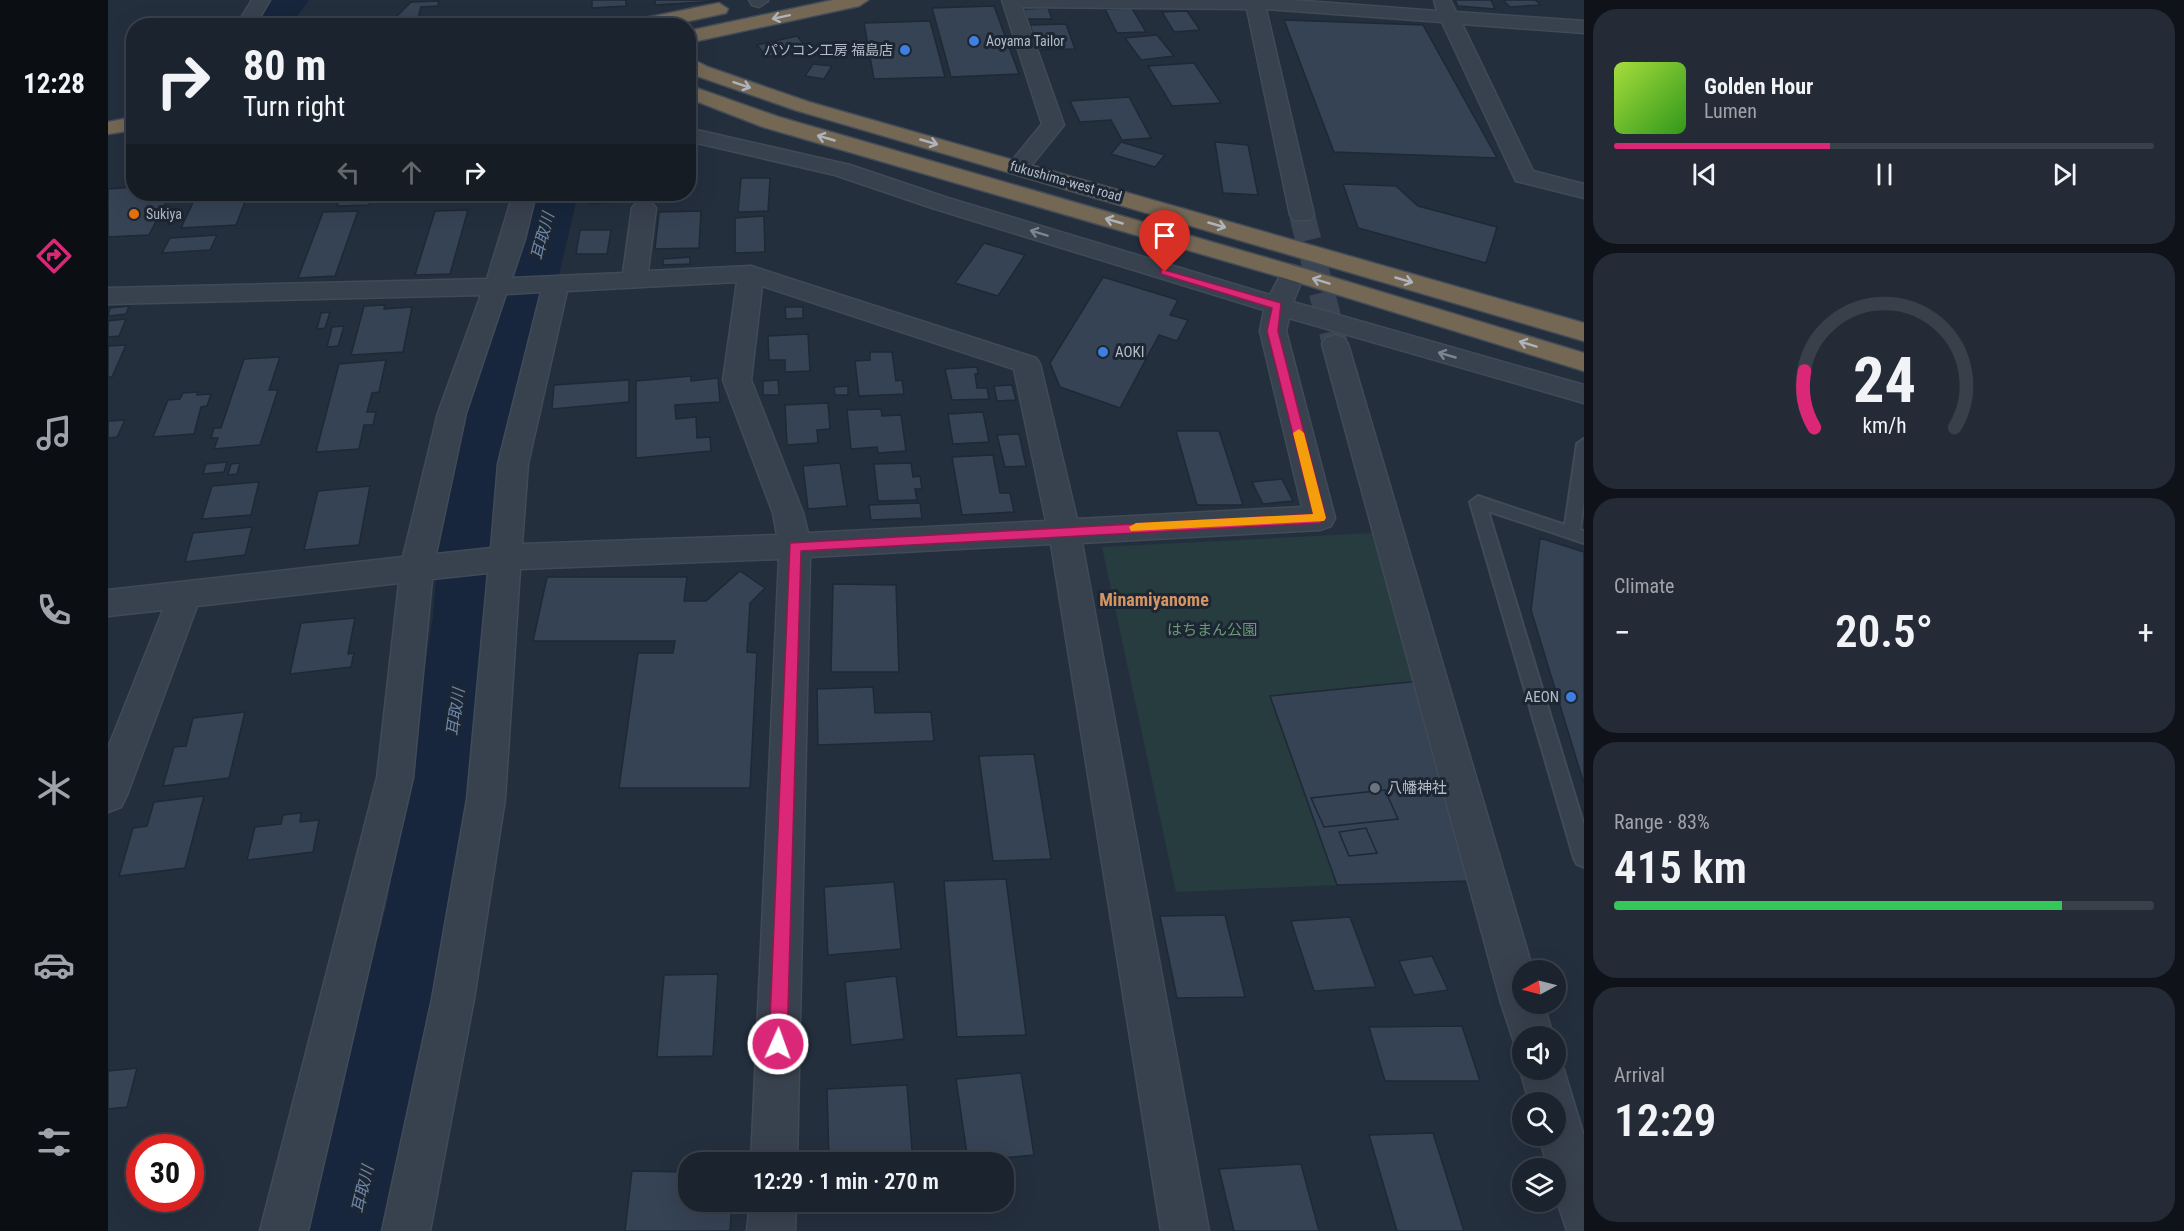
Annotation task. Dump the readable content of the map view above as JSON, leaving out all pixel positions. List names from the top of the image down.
{
  "streets": {
    "highway": ["fukushima-west road"]
  },
  "districts": ["Minamiyanome"],
  "water": ["耳取川"],
  "parks": ["はちまん公園"],
  "places": [
    "Aoyama Tailor",
    "パソコン工房 福島店",
    "Sukiya",
    "AOKI",
    "AEON",
    "八幡神社"
  ],
  "north": "left",
  "page": {
    "tabs": "12:28",
    "turn": ["80 m", "Turn right"],
    "song": ["Golden Hour", "Lumen"],
    "tile": [
      "Climate",
      ["Range · 83%", "415 km"],
      ["Arrival", "12:29"]
    ],
    "heat": ["−", "20.5°", "+"],
    "limit": "30",
    "trip": "12:29 · 1 min · 270 m",
    "gauge": ["24", "km/h"]
  }
}
